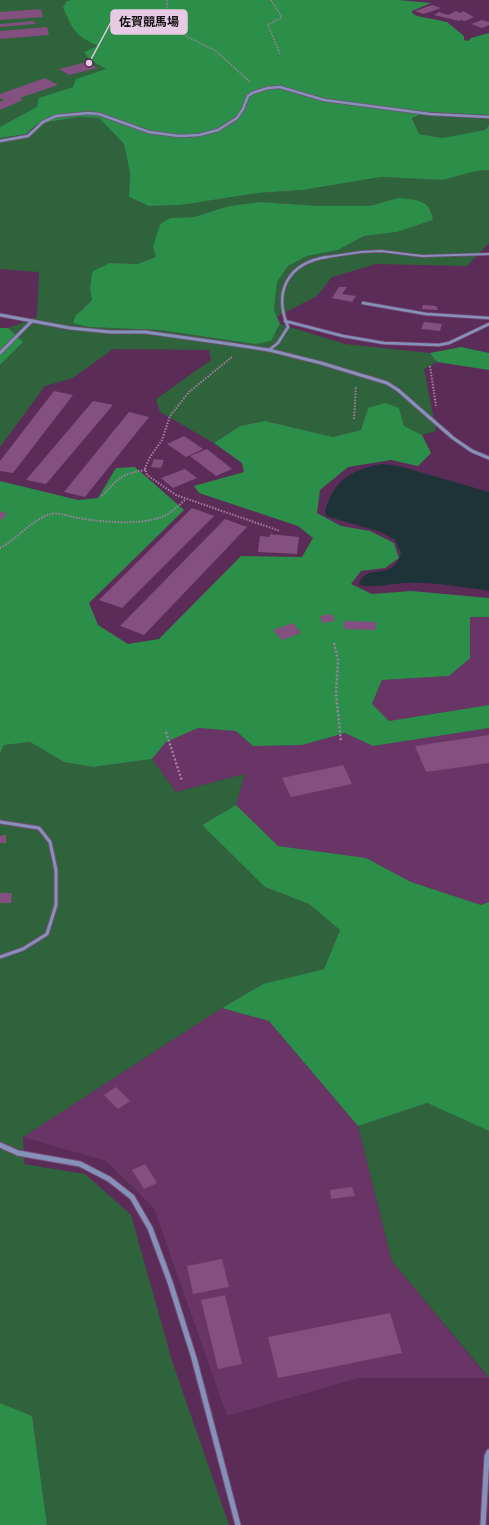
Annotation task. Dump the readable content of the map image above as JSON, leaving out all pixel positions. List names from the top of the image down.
{
  "places": ["佐賀競馬場"]
}
